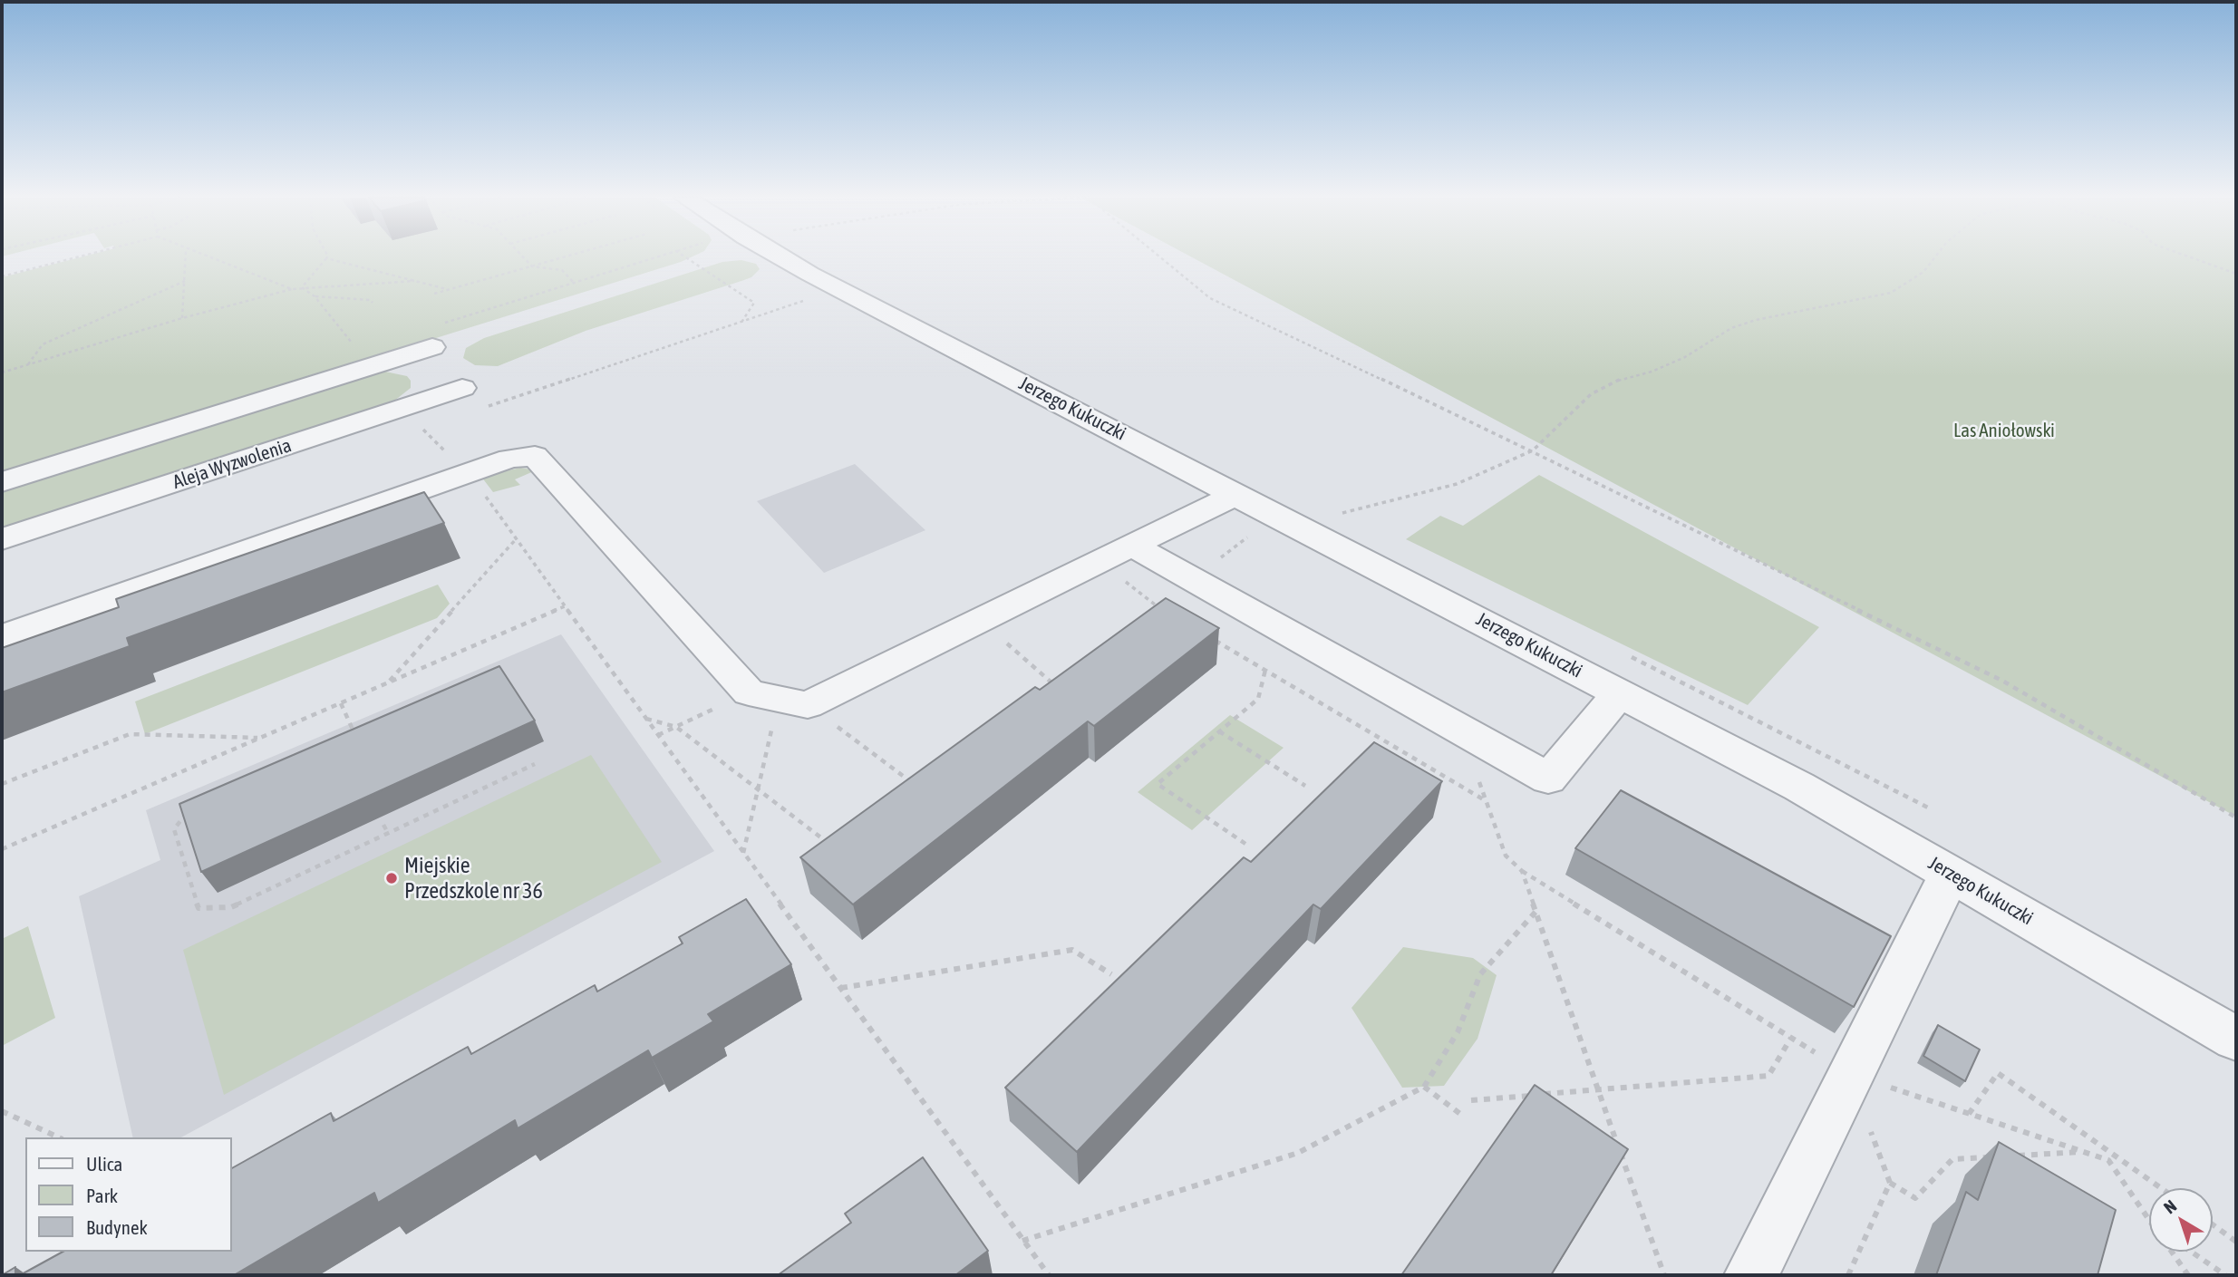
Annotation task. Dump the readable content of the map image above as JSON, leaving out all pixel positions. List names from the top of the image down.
{
  "streets": {
    "street": ["Jerzego Kukuczki", "Aleja Wyzwolenia"]
  },
  "parks": ["Las Aniołowski"],
  "places": ["Miejskie Przedszkole nr 36"],
  "legend": ["Ulica", "Park", "Budynek"],
  "north": "top left"
}
